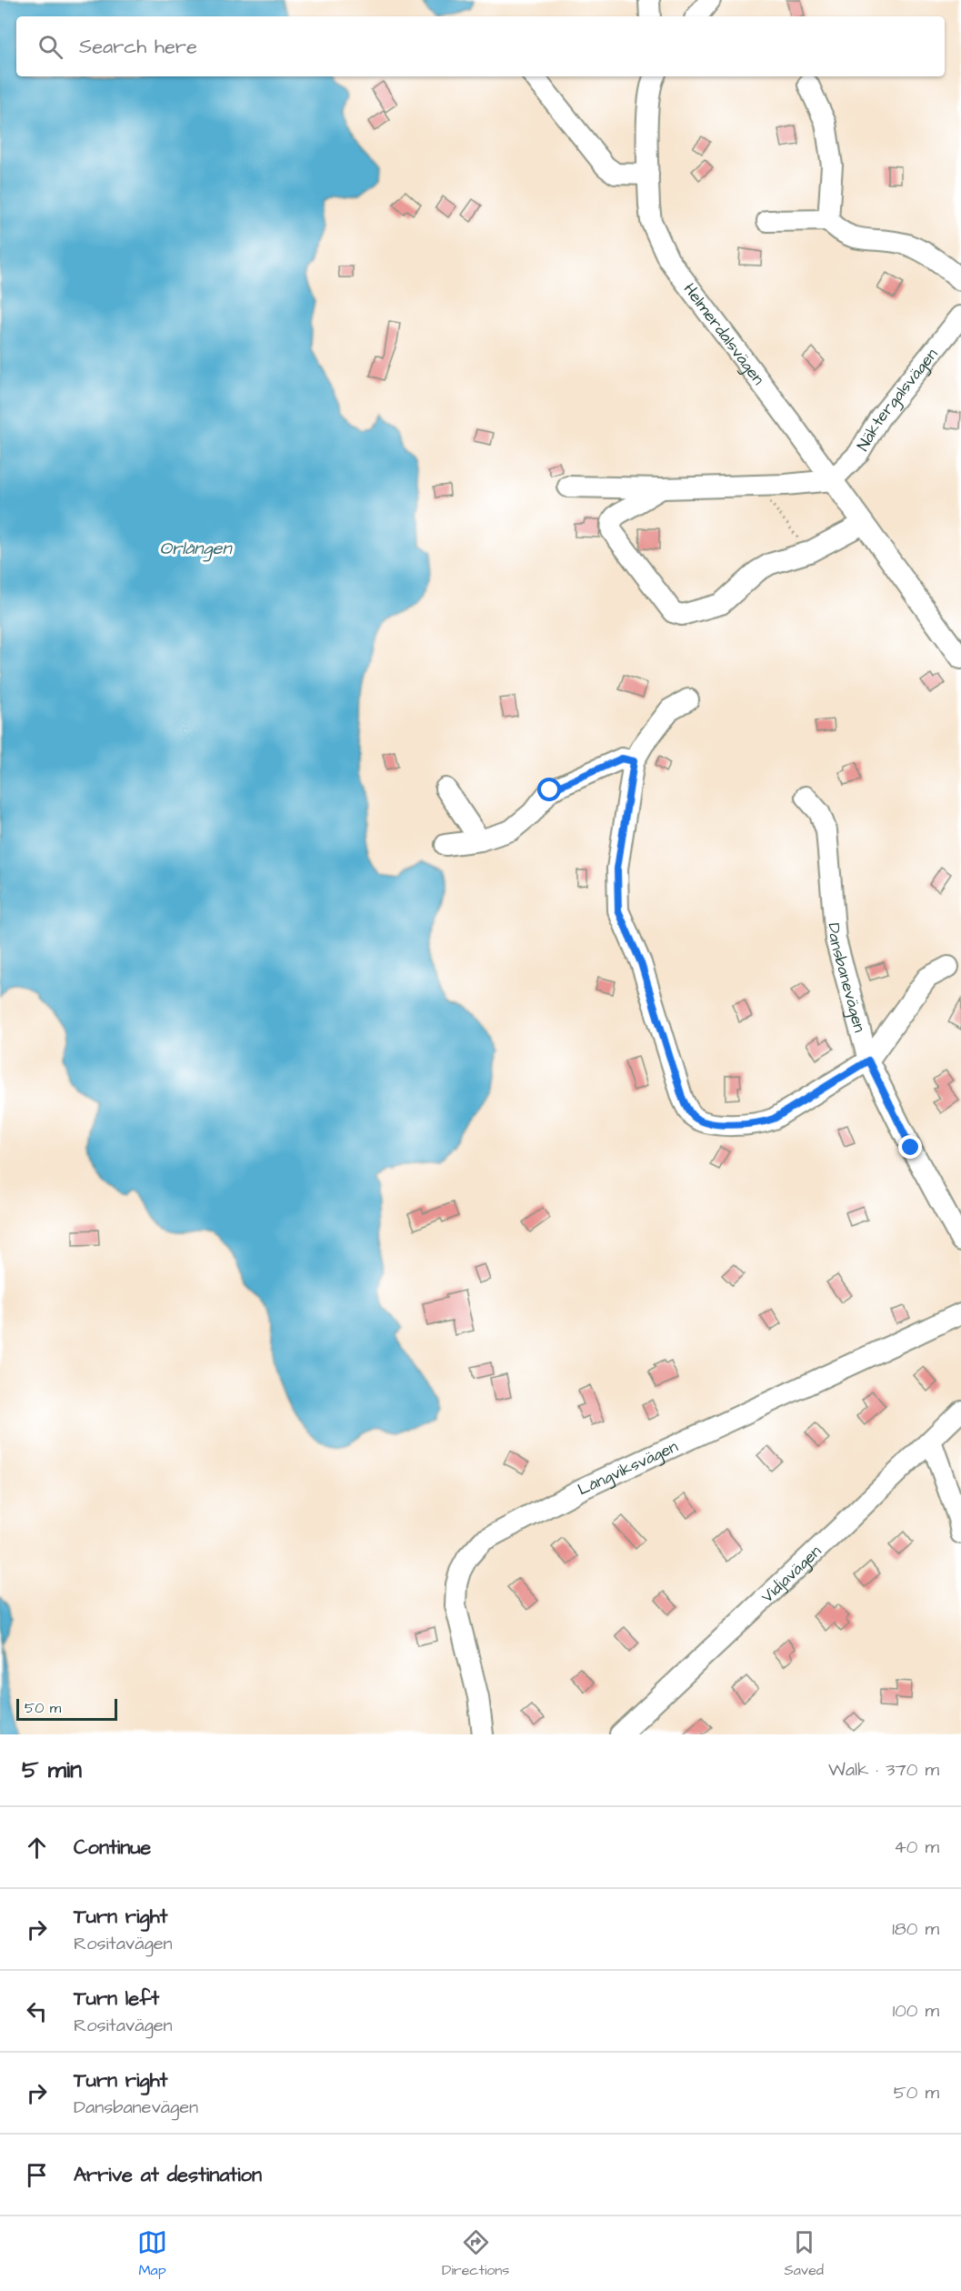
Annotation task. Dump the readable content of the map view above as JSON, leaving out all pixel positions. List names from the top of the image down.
{
  "streets": {
    "street": [
      "Helmerdalsvägen",
      "Näktergalsvägen",
      "Dansbanevägen",
      "Långviksvägen",
      "Vidjavägen"
    ]
  },
  "crossings": [
    ["Helmerdalsvägen", "Näktergalsvägen"]
  ],
  "water": ["Orlången"],
  "scale_bar": "50 m",
  "page": {
    "search": "Search here",
    "scale": "50 m",
    "heading": ["5 min", "Walk · 370 m"],
    "list": [
      ["Continue", "40 m"],
      ["Turn right", "Rositavägen", "180 m"],
      ["Turn left", "Rositavägen", "100 m"],
      ["Turn right", "Dansbanevägen", "50 m"],
      "Arrive at destination"
    ],
    "nav": ["Map", "Directions", "Saved"]
  }
}
